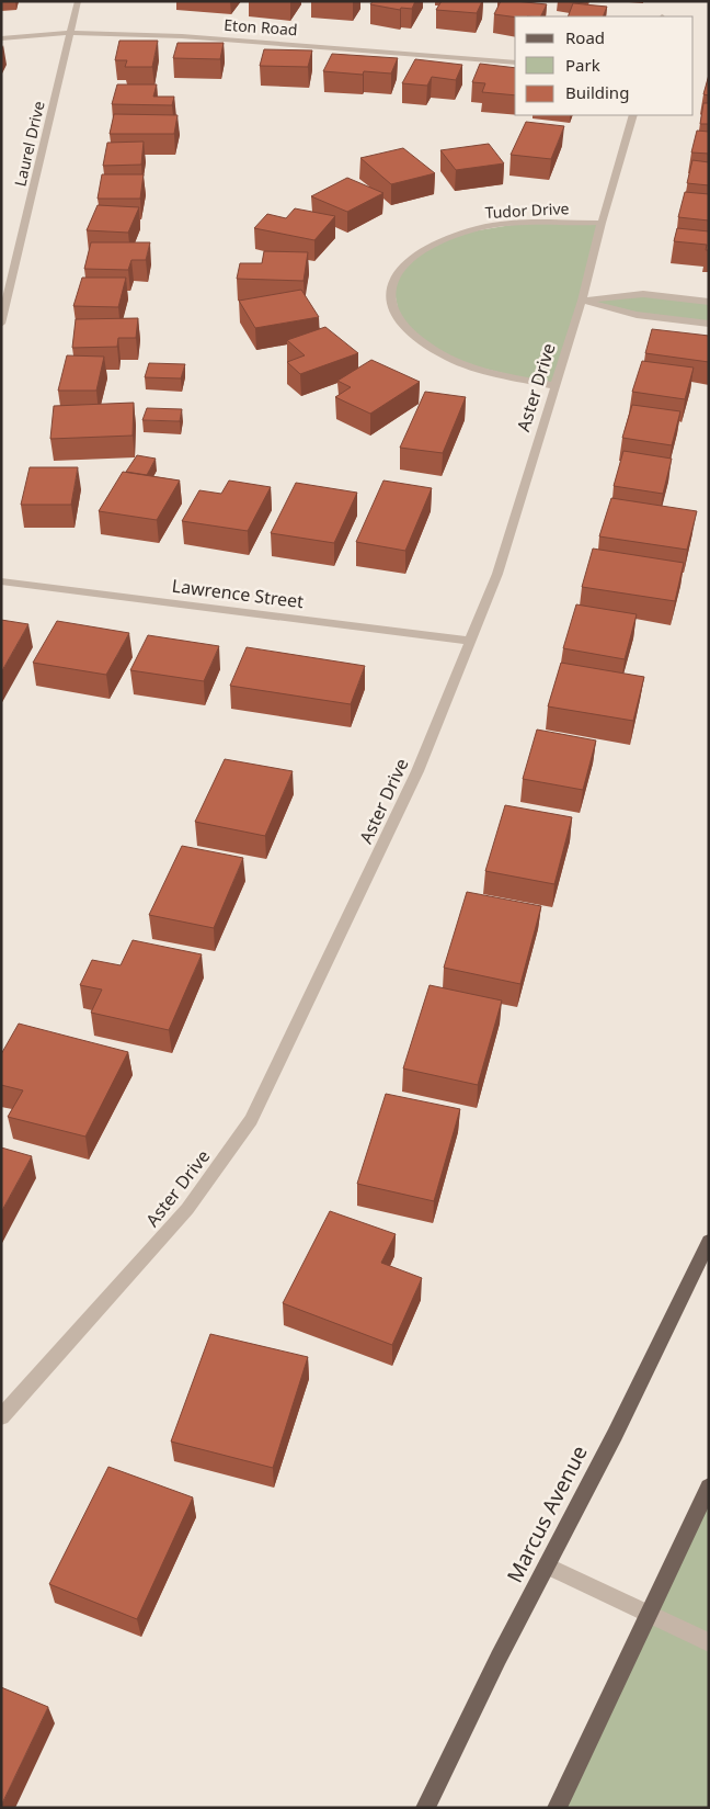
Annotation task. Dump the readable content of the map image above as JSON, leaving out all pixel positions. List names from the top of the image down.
{
  "streets": {
    "main road": ["Marcus Avenue"],
    "street": [
      "Eton Road",
      "Laurel Drive",
      "Tudor Drive",
      "Aster Drive",
      "Lawrence Street"
    ]
  },
  "crossings": [
    ["Eton Road", "Laurel Drive"],
    ["Tudor Drive", "Aster Drive"],
    ["Aster Drive", "Lawrence Street"]
  ],
  "legend": ["Road", "Park", "Building"]
}
